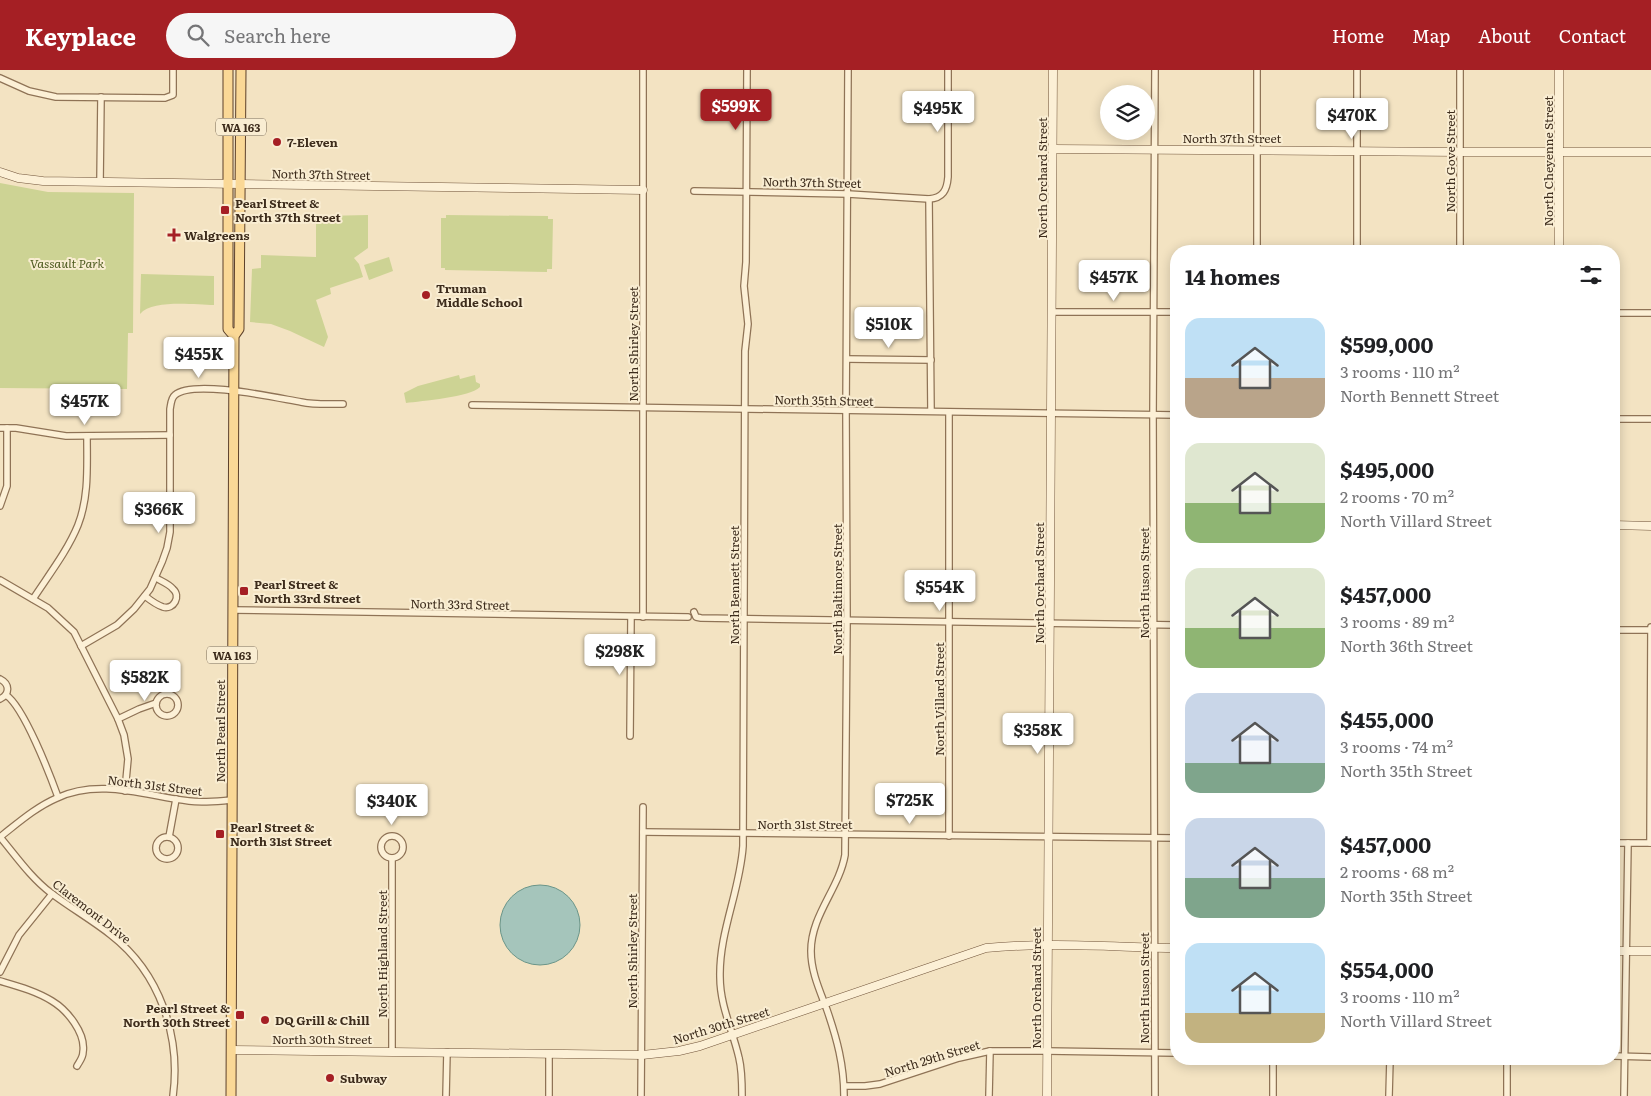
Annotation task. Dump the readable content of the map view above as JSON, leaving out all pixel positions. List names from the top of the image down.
{
  "streets": {
    "main road": ["WA 163", "North Pearl Street"],
    "street": [
      "North 37th Street",
      "North Gove Street",
      "North Cheyenne Street",
      "North Orchard Street",
      "North Shirley Street",
      "North 35th Street",
      "North Huson Street",
      "North Bennett Street",
      "North Baltimore Street",
      "North 33rd Street",
      "North Villard Street",
      "North 31st Street",
      "Claremont Drive",
      "North Highland Street",
      "North 30th Street",
      "North 29th Street"
    ]
  },
  "crossings": [
    ["North 37th Street", "North Gove Street"],
    ["North 37th Street", "North Cheyenne Street"],
    ["North 37th Street", "North Orchard Street"],
    ["North 37th Street", "North Shirley Street"],
    ["North 37th Street", "North Huson Street"],
    ["North 37th Street", "North Bennett Street"],
    ["North 37th Street", "North Baltimore Street"],
    ["North 37th Street", "North Pearl Street"],
    ["North Orchard Street", "North 35th Street"],
    ["North Orchard Street", "North 31st Street"],
    ["North Orchard Street", "North 30th Street"],
    ["North Orchard Street", "North 29th Street"],
    ["North Shirley Street", "North 35th Street"],
    ["North Shirley Street", "North 33rd Street"],
    ["North Shirley Street", "North 31st Street"],
    ["North Shirley Street", "North 30th Street"],
    ["North 35th Street", "North Huson Street"],
    ["North 35th Street", "North Bennett Street"],
    ["North 35th Street", "North Baltimore Street"],
    ["North 35th Street", "North Villard Street"],
    ["North Huson Street", "North 31st Street"],
    ["North Huson Street", "North 30th Street"],
    ["North Huson Street", "North 29th Street"],
    ["North Bennett Street", "North 31st Street"],
    ["North Bennett Street", "North 30th Street"],
    ["North Baltimore Street", "North 31st Street"],
    ["North Baltimore Street", "North 30th Street"],
    ["North Baltimore Street", "North 29th Street"],
    ["North 33rd Street", "North Pearl Street"],
    ["North Villard Street", "North 31st Street"],
    ["North Pearl Street", "North 31st Street"],
    ["North Pearl Street", "North 30th Street"],
    ["North 31st Street", "Claremont Drive"],
    ["North Highland Street", "North 30th Street"]
  ],
  "parks": ["Vassault Park"],
  "places": {
    "other": [
      "7-Eleven",
      "Truman Middle School",
      "DQ Grill & Chill",
      "Subway"
    ],
    "transit": [
      "Pearl Street & North 37th Street",
      "Pearl Street & North 33rd Street",
      "Pearl Street & North 31st Street",
      "Pearl Street & North 30th Street"
    ],
    "health": ["Walgreens"]
  },
  "page": {
    "header": "Keyplace",
    "search": "Search here",
    "nav": [
      "Home",
      "Map",
      "About",
      "Contact"
    ],
    "price": [
      "$599K",
      "$495K",
      "$470K",
      "$457K",
      "$510K",
      "$455K",
      "$457K",
      "$366K",
      "$554K",
      "$298K",
      "$582K",
      "$358K",
      "$725K",
      "$340K"
    ],
    "heading": "14 homes",
    "list": [
      {
        "name": "$599,000",
        "note": "3 rooms · 110 m² · North Bennett Street"
      },
      {
        "name": "$495,000",
        "note": "2 rooms · 70 m² · North Villard Street"
      },
      {
        "name": "$457,000",
        "note": "3 rooms · 89 m² · North 36th Street"
      },
      {
        "name": "$455,000",
        "note": "3 rooms · 74 m² · North 35th Street"
      },
      {
        "name": "$457,000",
        "note": "2 rooms · 68 m² · North 35th Street"
      },
      {
        "name": "$554,000",
        "note": "3 rooms · 110 m² · North Villard Street"
      }
    ]
  }
}
